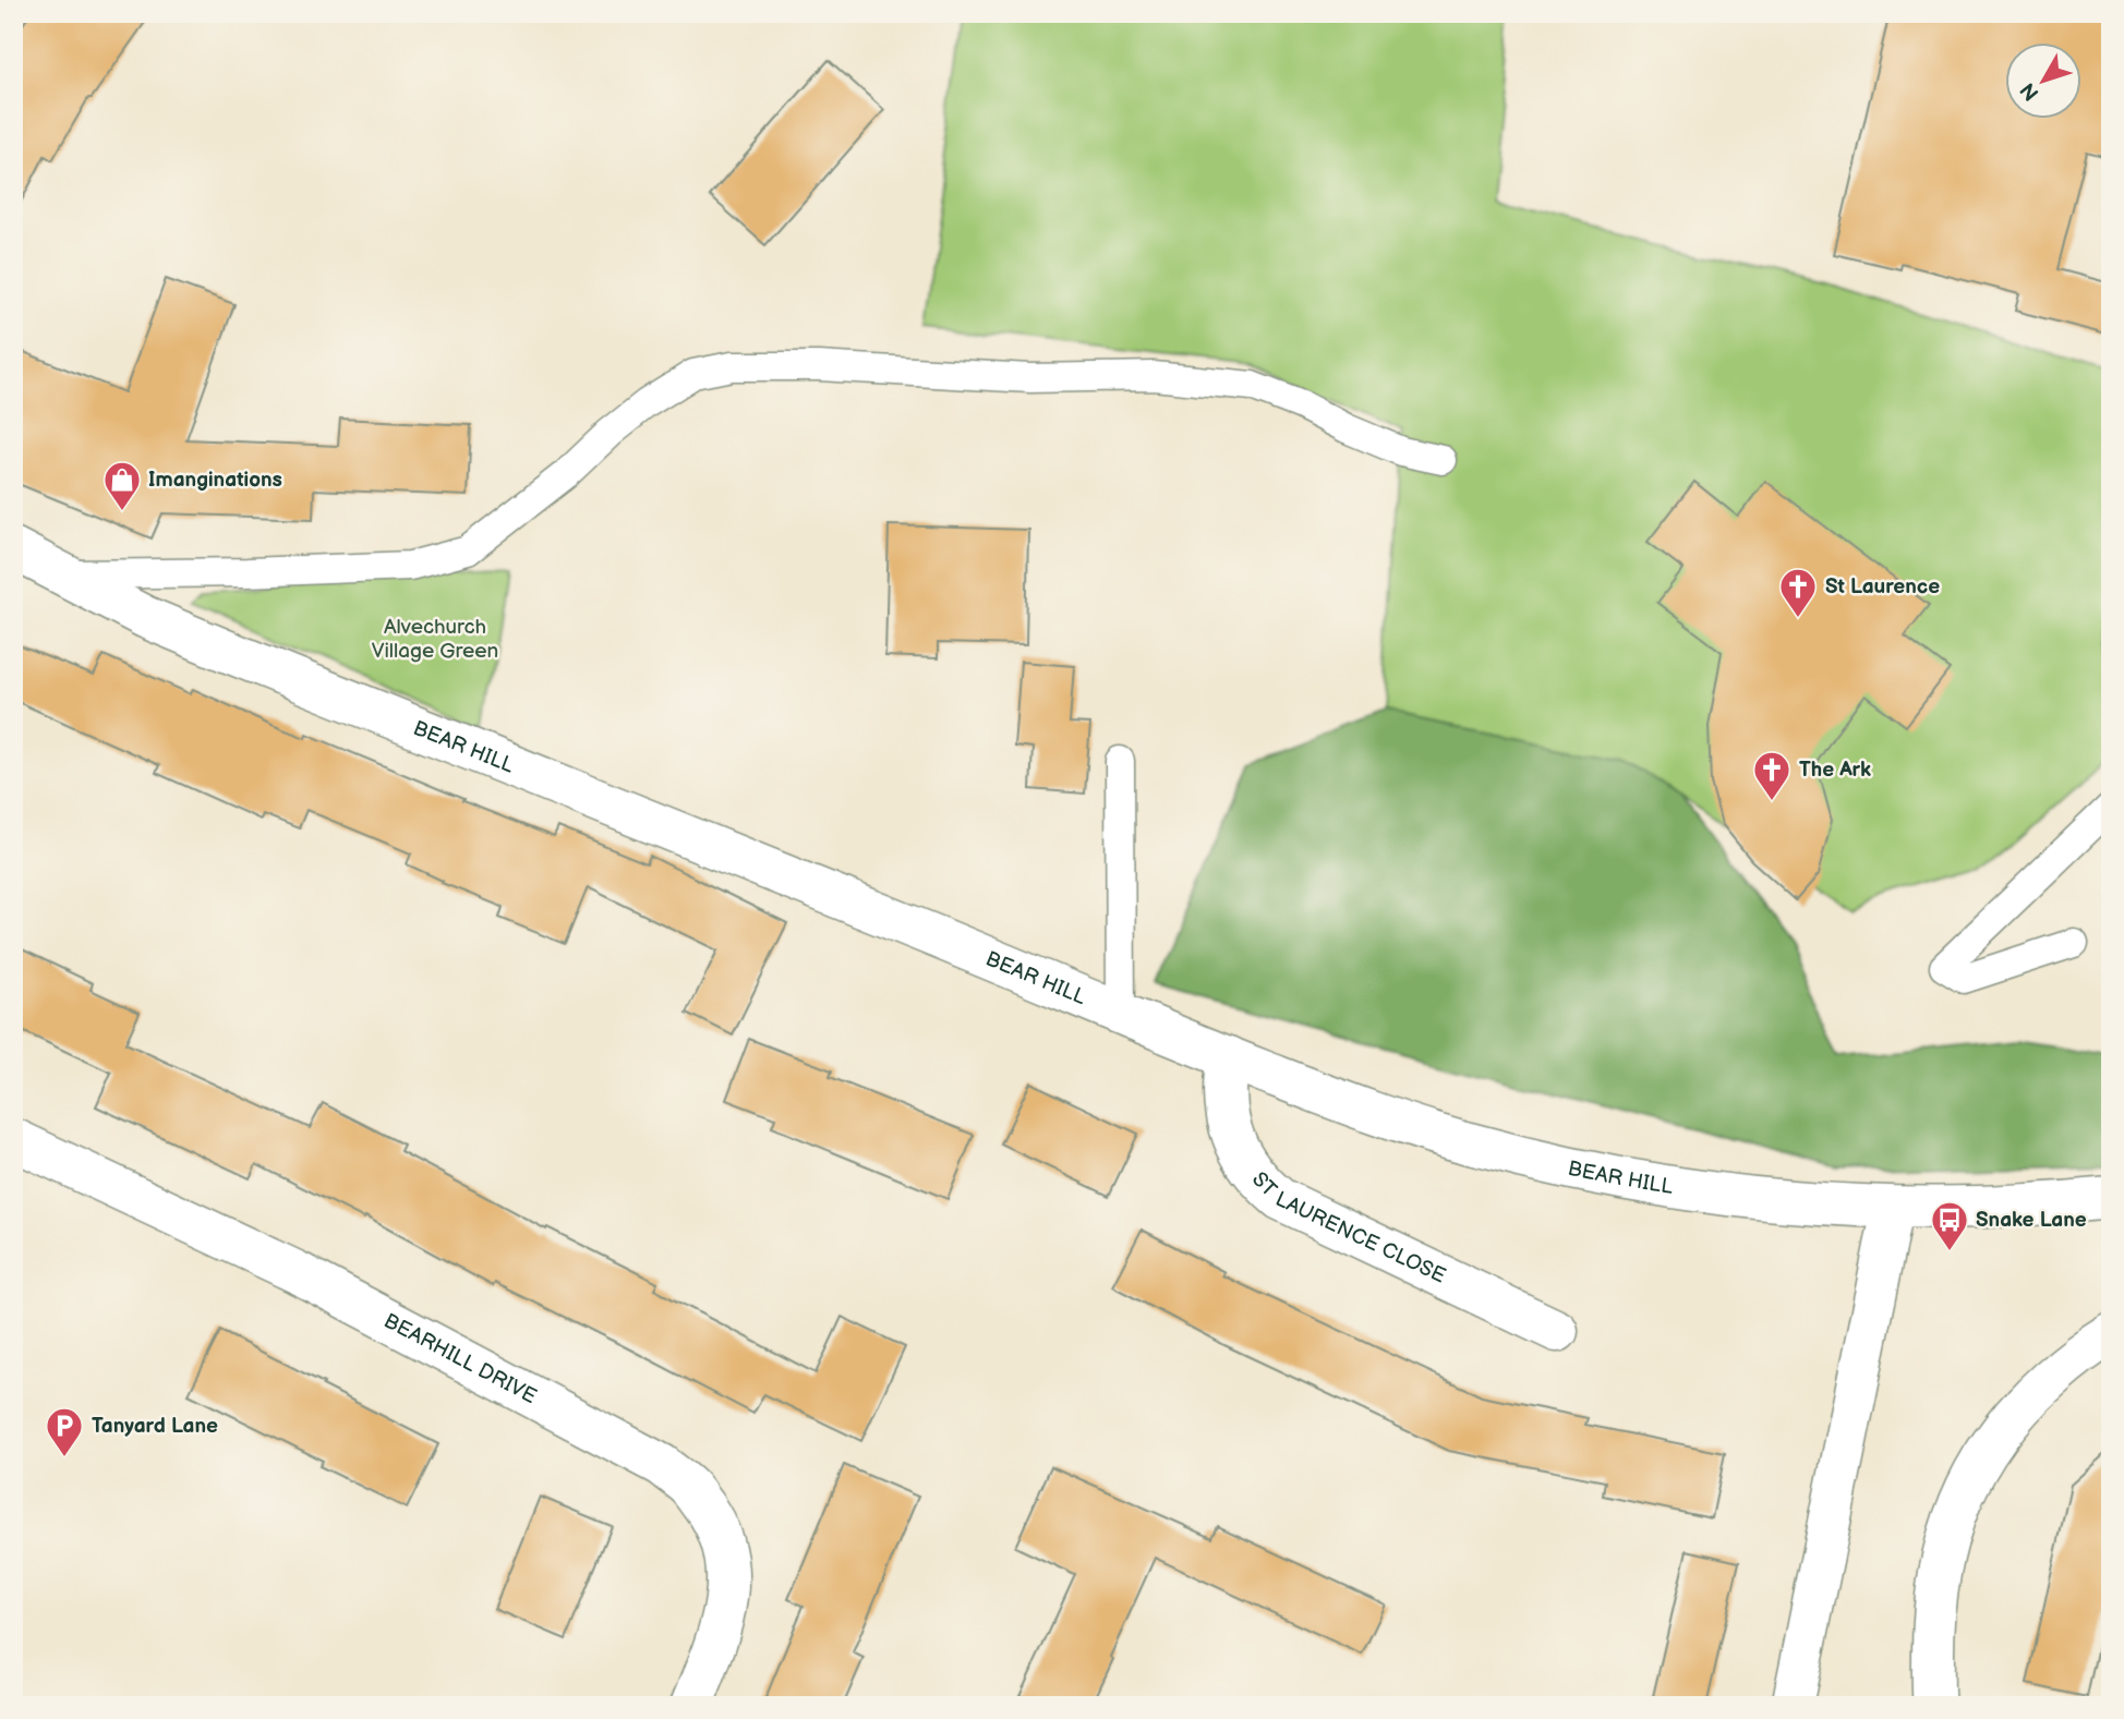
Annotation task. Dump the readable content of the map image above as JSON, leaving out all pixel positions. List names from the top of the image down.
{
  "streets": {
    "street": ["BEAR HILL", "ST LAURENCE CLOSE", "BEARHILL DRIVE"]
  },
  "crossings": [
    ["BEAR HILL", "ST LAURENCE CLOSE"]
  ],
  "parks": ["Alvechurch Village Green"],
  "places": {
    "shop": ["Imanginations"],
    "church": ["St Laurence", "The Ark"],
    "bus stop": ["Snake Lane"],
    "parking": ["Tanyard Lane"]
  },
  "north": "bottom left"
}
